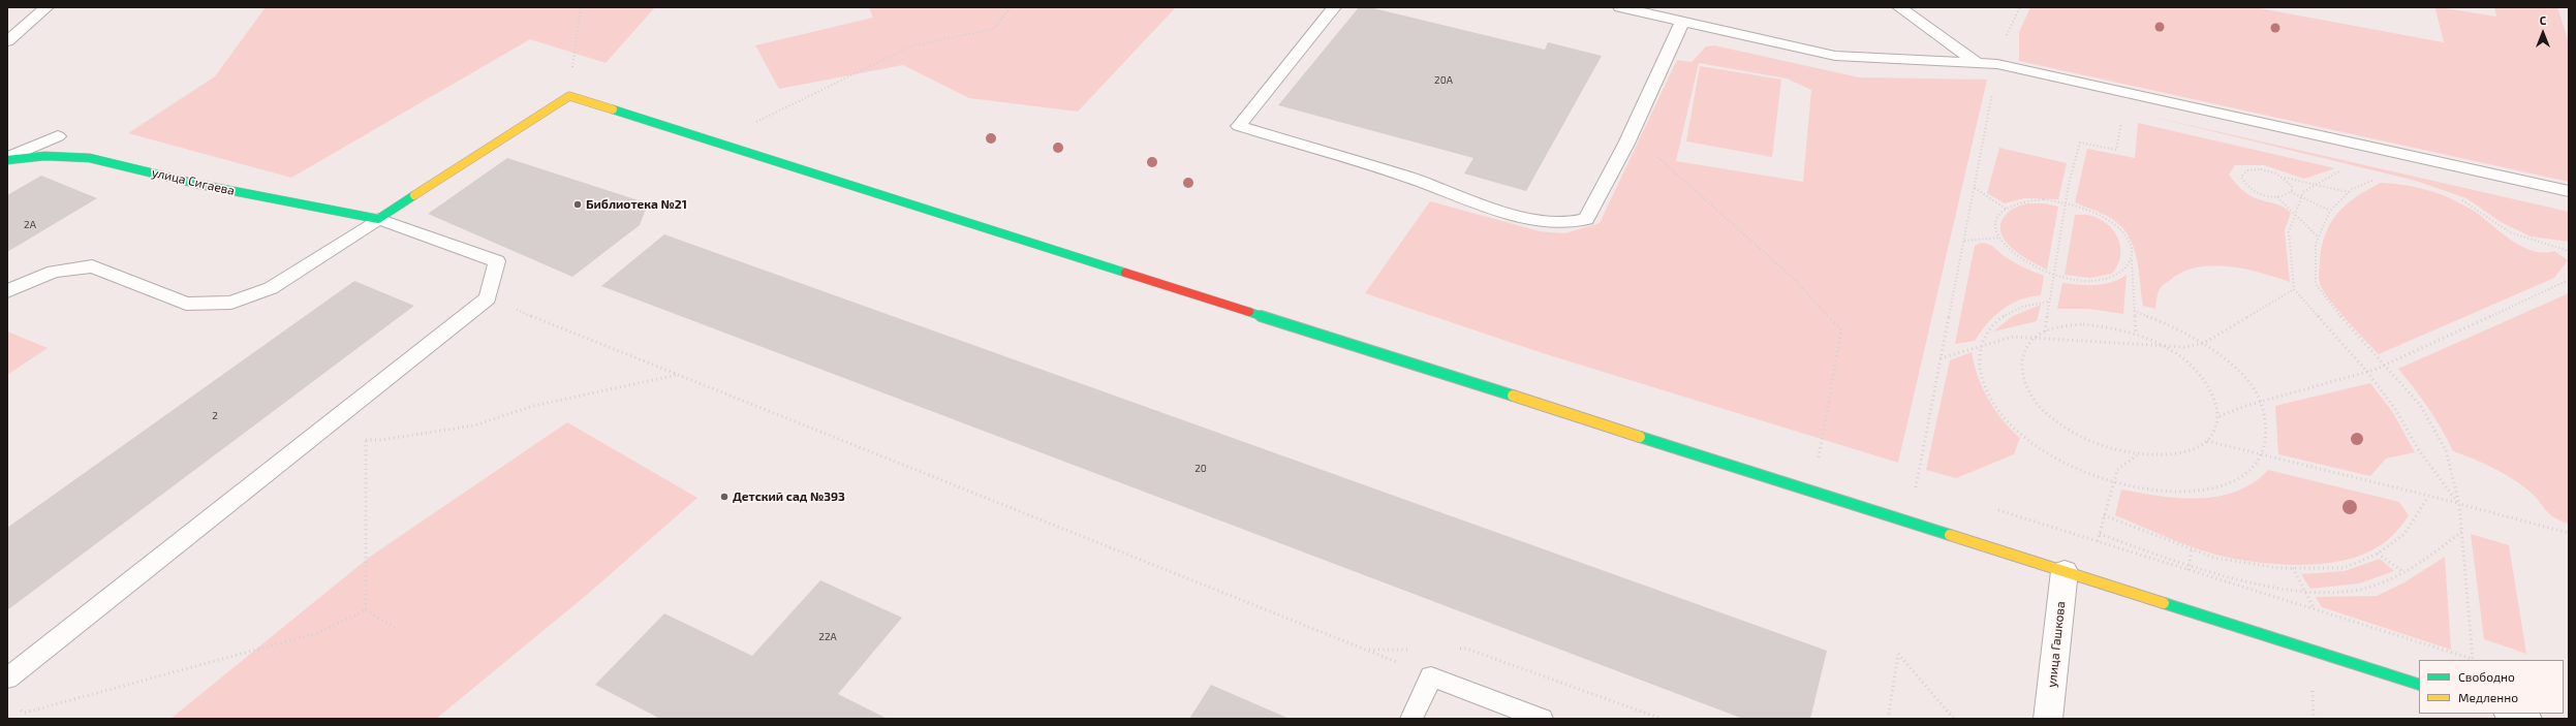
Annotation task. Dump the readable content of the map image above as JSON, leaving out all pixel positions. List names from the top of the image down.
{
  "streets": {
    "street": ["улица Сигаева", "улица Гашкова"]
  },
  "places": ["Библиотека №21", "Детский сад №393"],
  "house_numbers": [
    "20А",
    "2А",
    "2",
    "20",
    "22А"
  ],
  "legend": ["Свободно", "Медленно"],
  "north": "top"
}
